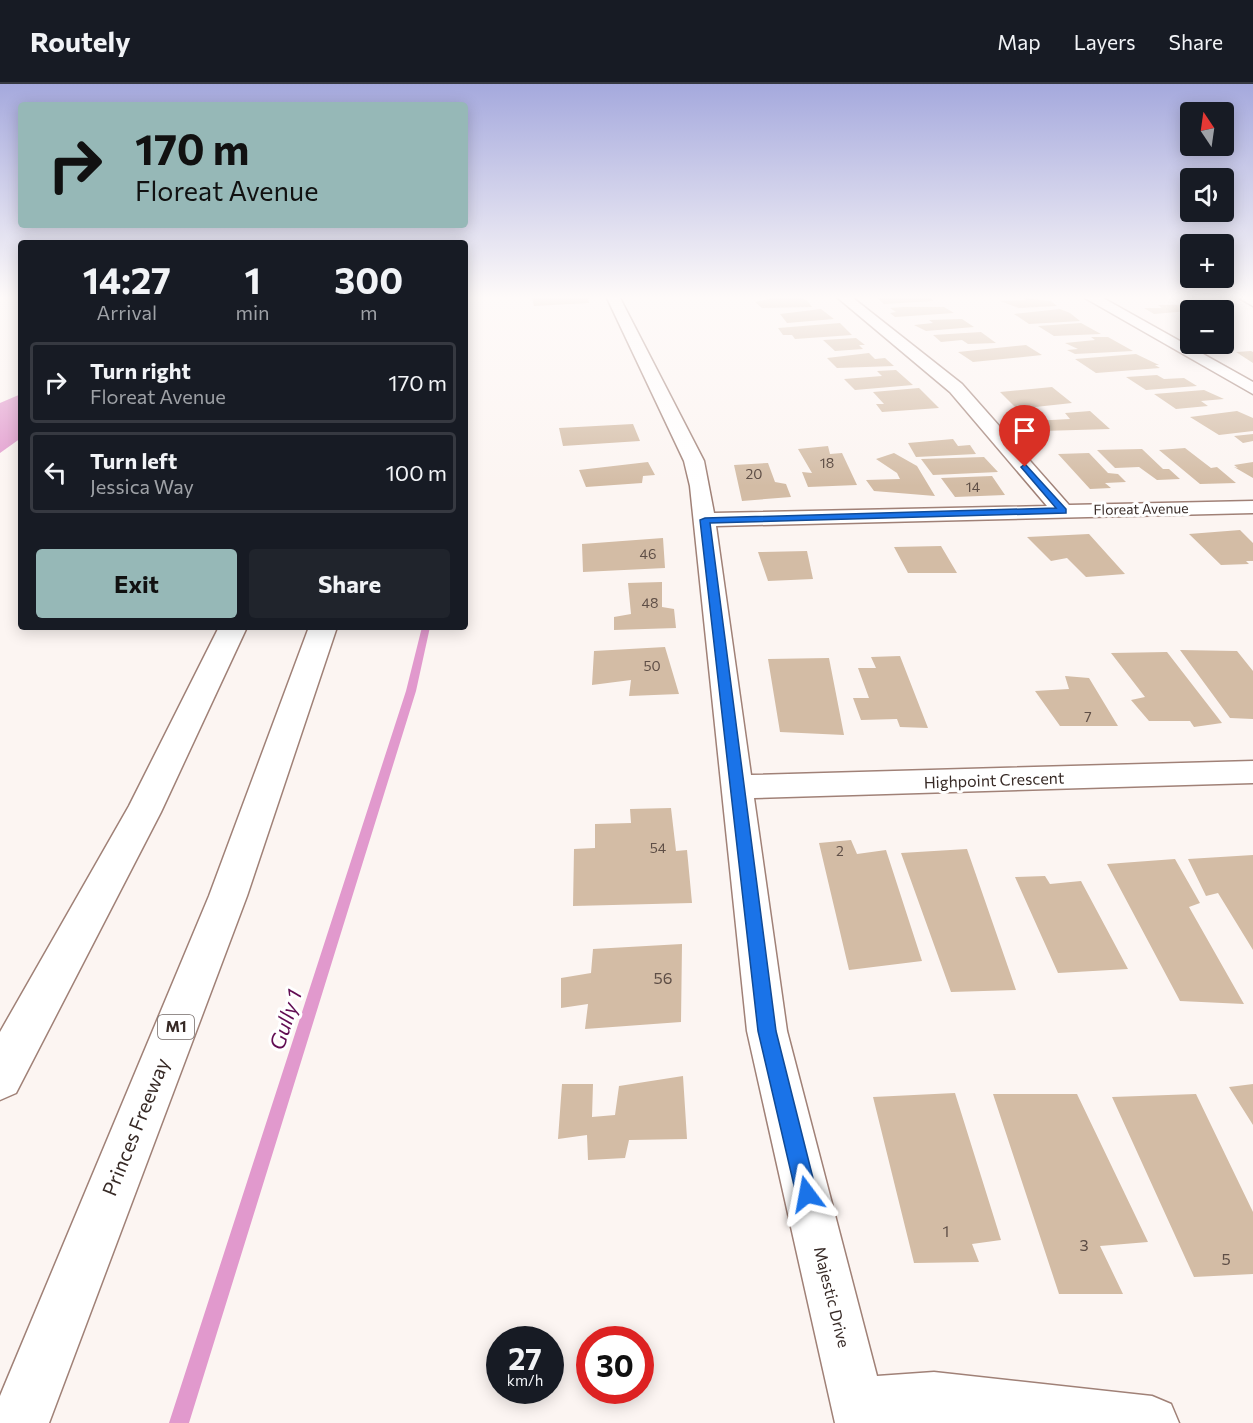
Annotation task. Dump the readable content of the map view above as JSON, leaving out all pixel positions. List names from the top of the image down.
{
  "streets": {
    "main road": ["M1", "Princes Freeway"],
    "street": ["Floreat Avenue", "Highpoint Crescent", "Majestic Drive"]
  },
  "crossings": [
    ["Floreat Avenue", "Majestic Drive"],
    ["Highpoint Crescent", "Majestic Drive"]
  ],
  "water": ["Gully 1"],
  "house_numbers": [
    "18",
    "20",
    "14",
    "46",
    "48",
    "50",
    "7",
    "54",
    "2",
    "56",
    "1",
    "3",
    "5"
  ],
  "north": "top",
  "page": {
    "header": "Routely",
    "nav": ["Map", "Layers", "Share"],
    "map_buttons": ["+", "−"],
    "turn": ["170 m", "Floreat Avenue"],
    "eta": [
      "14:27",
      "Arrival",
      "1",
      "min",
      "300",
      "m"
    ],
    "list": [
      {
        "name": "Turn right",
        "note": "Floreat Avenue",
        "value": "170 m"
      },
      {
        "name": "Turn left",
        "note": "Jessica Way",
        "value": "100 m"
      }
    ],
    "buttons": ["Exit", "Share"],
    "speed": "27 km/h",
    "limit": "30"
  }
}
